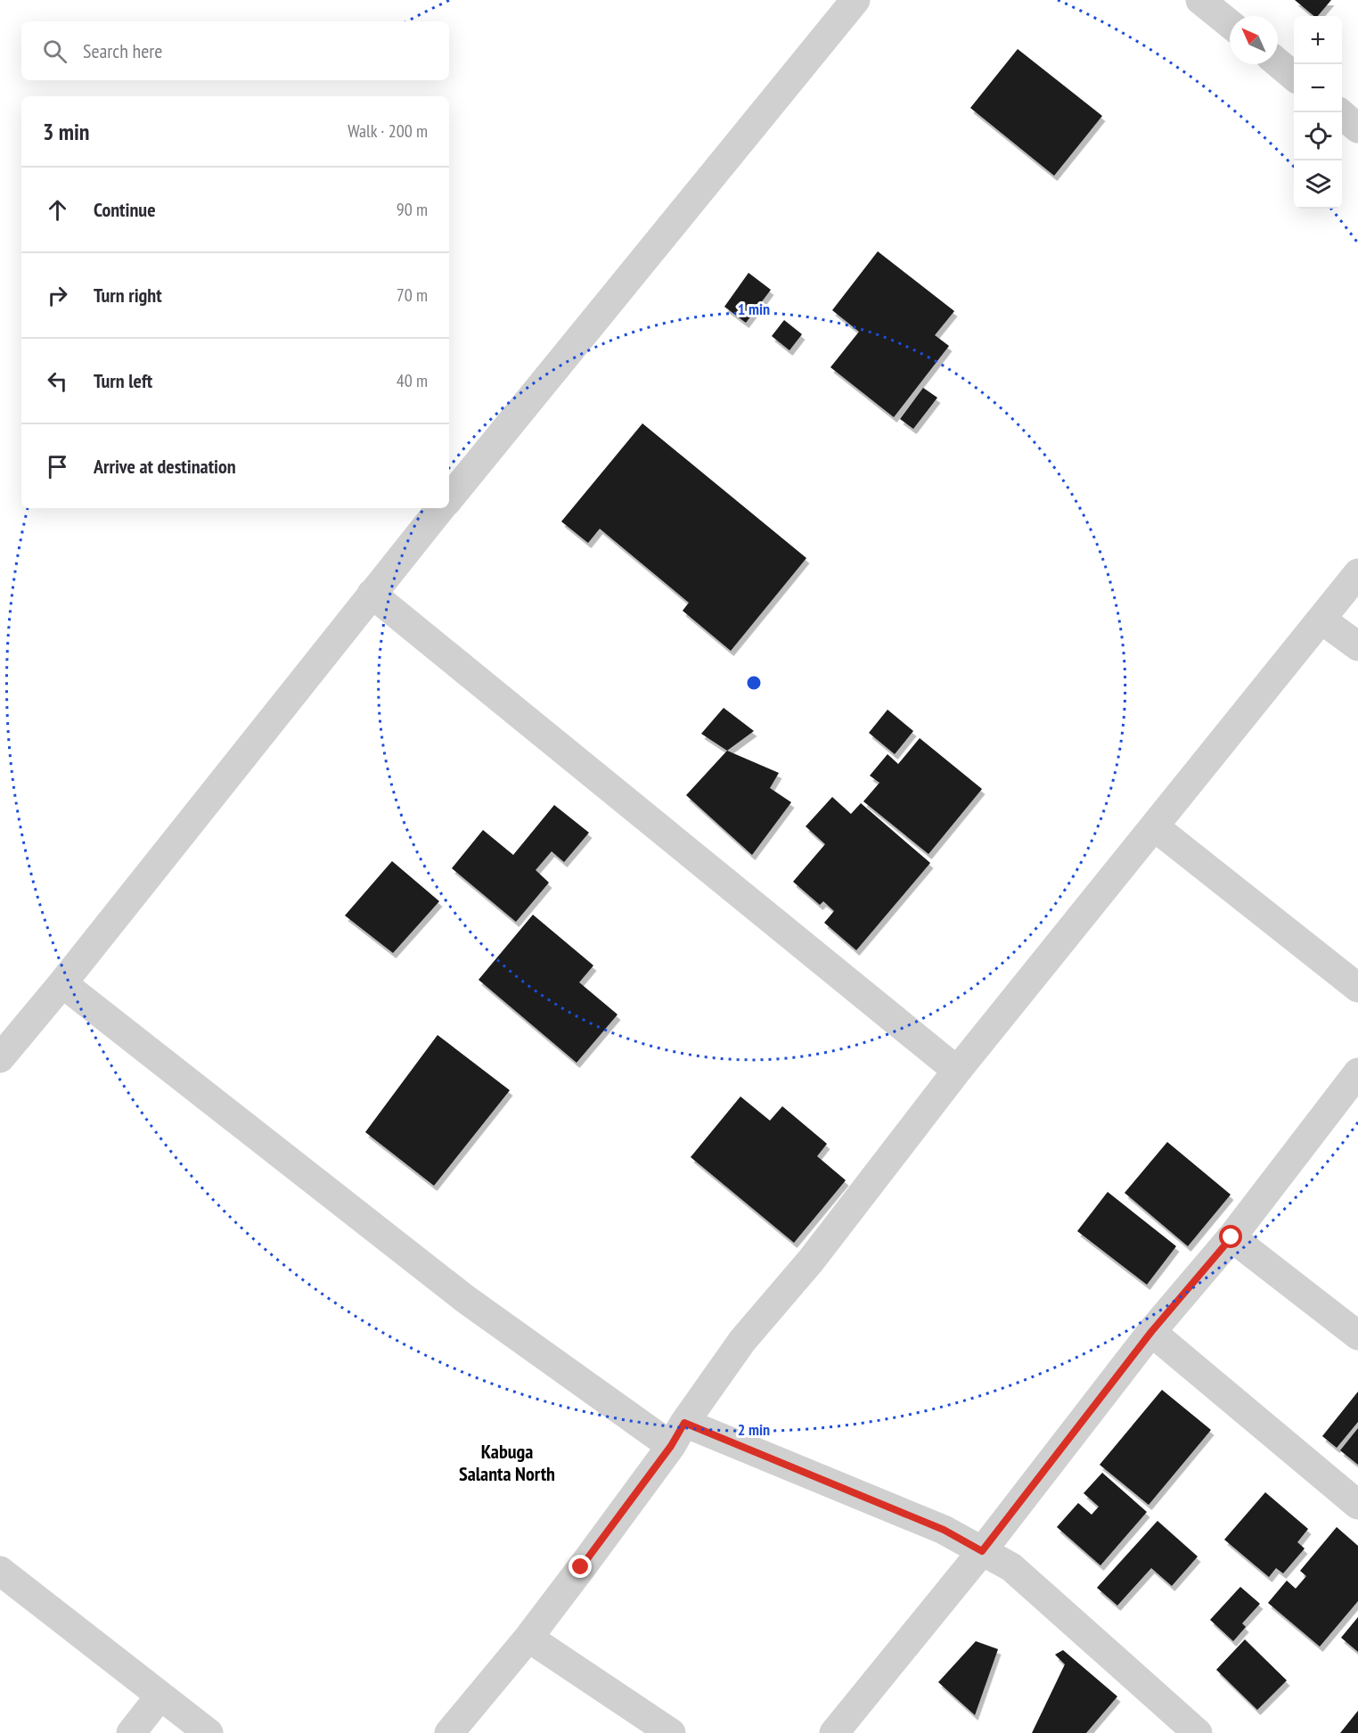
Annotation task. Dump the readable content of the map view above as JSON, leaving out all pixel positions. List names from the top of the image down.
{
  "districts": ["Kabuga Salanta North"],
  "north": "top left",
  "page": {
    "map_buttons": ["+", "−"],
    "search": "Search here",
    "heading": ["3 min", "Walk · 200 m"],
    "list": [
      ["Continue", "90 m"],
      ["Turn right", "70 m"],
      ["Turn left", "40 m"],
      "Arrive at destination"
    ]
  },
  "rings": ["1 min", "2 min"]
}
